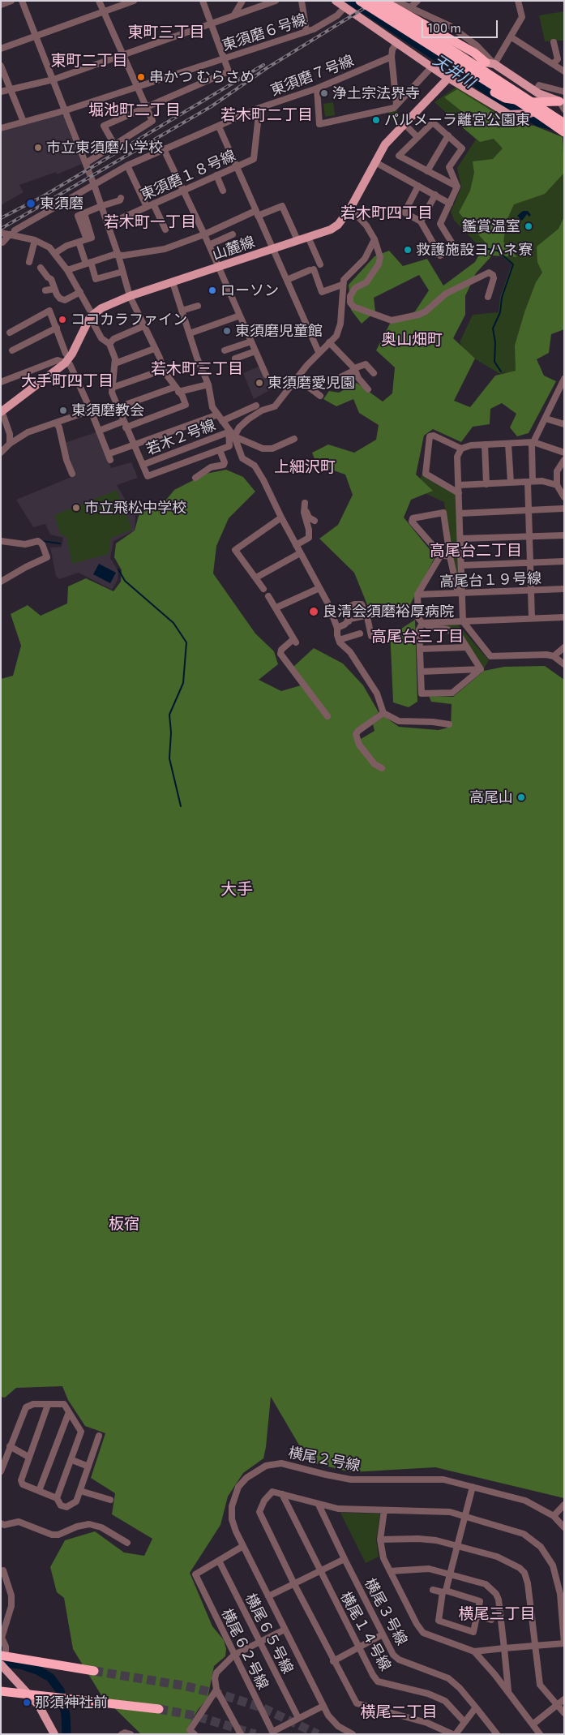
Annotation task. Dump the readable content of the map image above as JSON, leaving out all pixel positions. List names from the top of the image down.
{
  "streets": {
    "main road": ["山麓線"],
    "street": [
      "東須磨６号線",
      "東須磨７号線",
      "東須磨１８号線",
      "若木２号線",
      "高尾台１９号線",
      "横尾２号線",
      "横尾３号線",
      "横尾１４号線",
      "横尾６５号線",
      "横尾６２号線"
    ]
  },
  "crossings": [
    ["東須磨７号線", "東須磨１８号線"],
    ["横尾２号線", "横尾６２号線"],
    ["横尾６５号線", "横尾６２号線"]
  ],
  "districts": [
    "東町三丁目",
    "東町二丁目",
    "堀池町二丁目",
    "若木町二丁目",
    "若木町四丁目",
    "若木町一丁目",
    "奥山畑町",
    "若木町三丁目",
    "大手町四丁目",
    "上細沢町",
    "高尾台二丁目",
    "高尾台三丁目",
    "大手",
    "板宿",
    "横尾三丁目",
    "横尾二丁目"
  ],
  "water": ["天井川"],
  "places": [
    "串かつ むらさめ",
    "浄土宗法界寺",
    "パルメーラ離宮公園東",
    "市立東須磨小学校",
    "東須磨",
    "鑑賞温室",
    "救護施設ヨハネ寮",
    "ローソン",
    "ココカラファイン",
    "東須磨児童館",
    "東須磨愛児園",
    "東須磨教会",
    "市立飛松中学校",
    "良清会須磨裕厚病院",
    "高尾山",
    "那須神社前"
  ],
  "scale_bar": "100 m"
}
